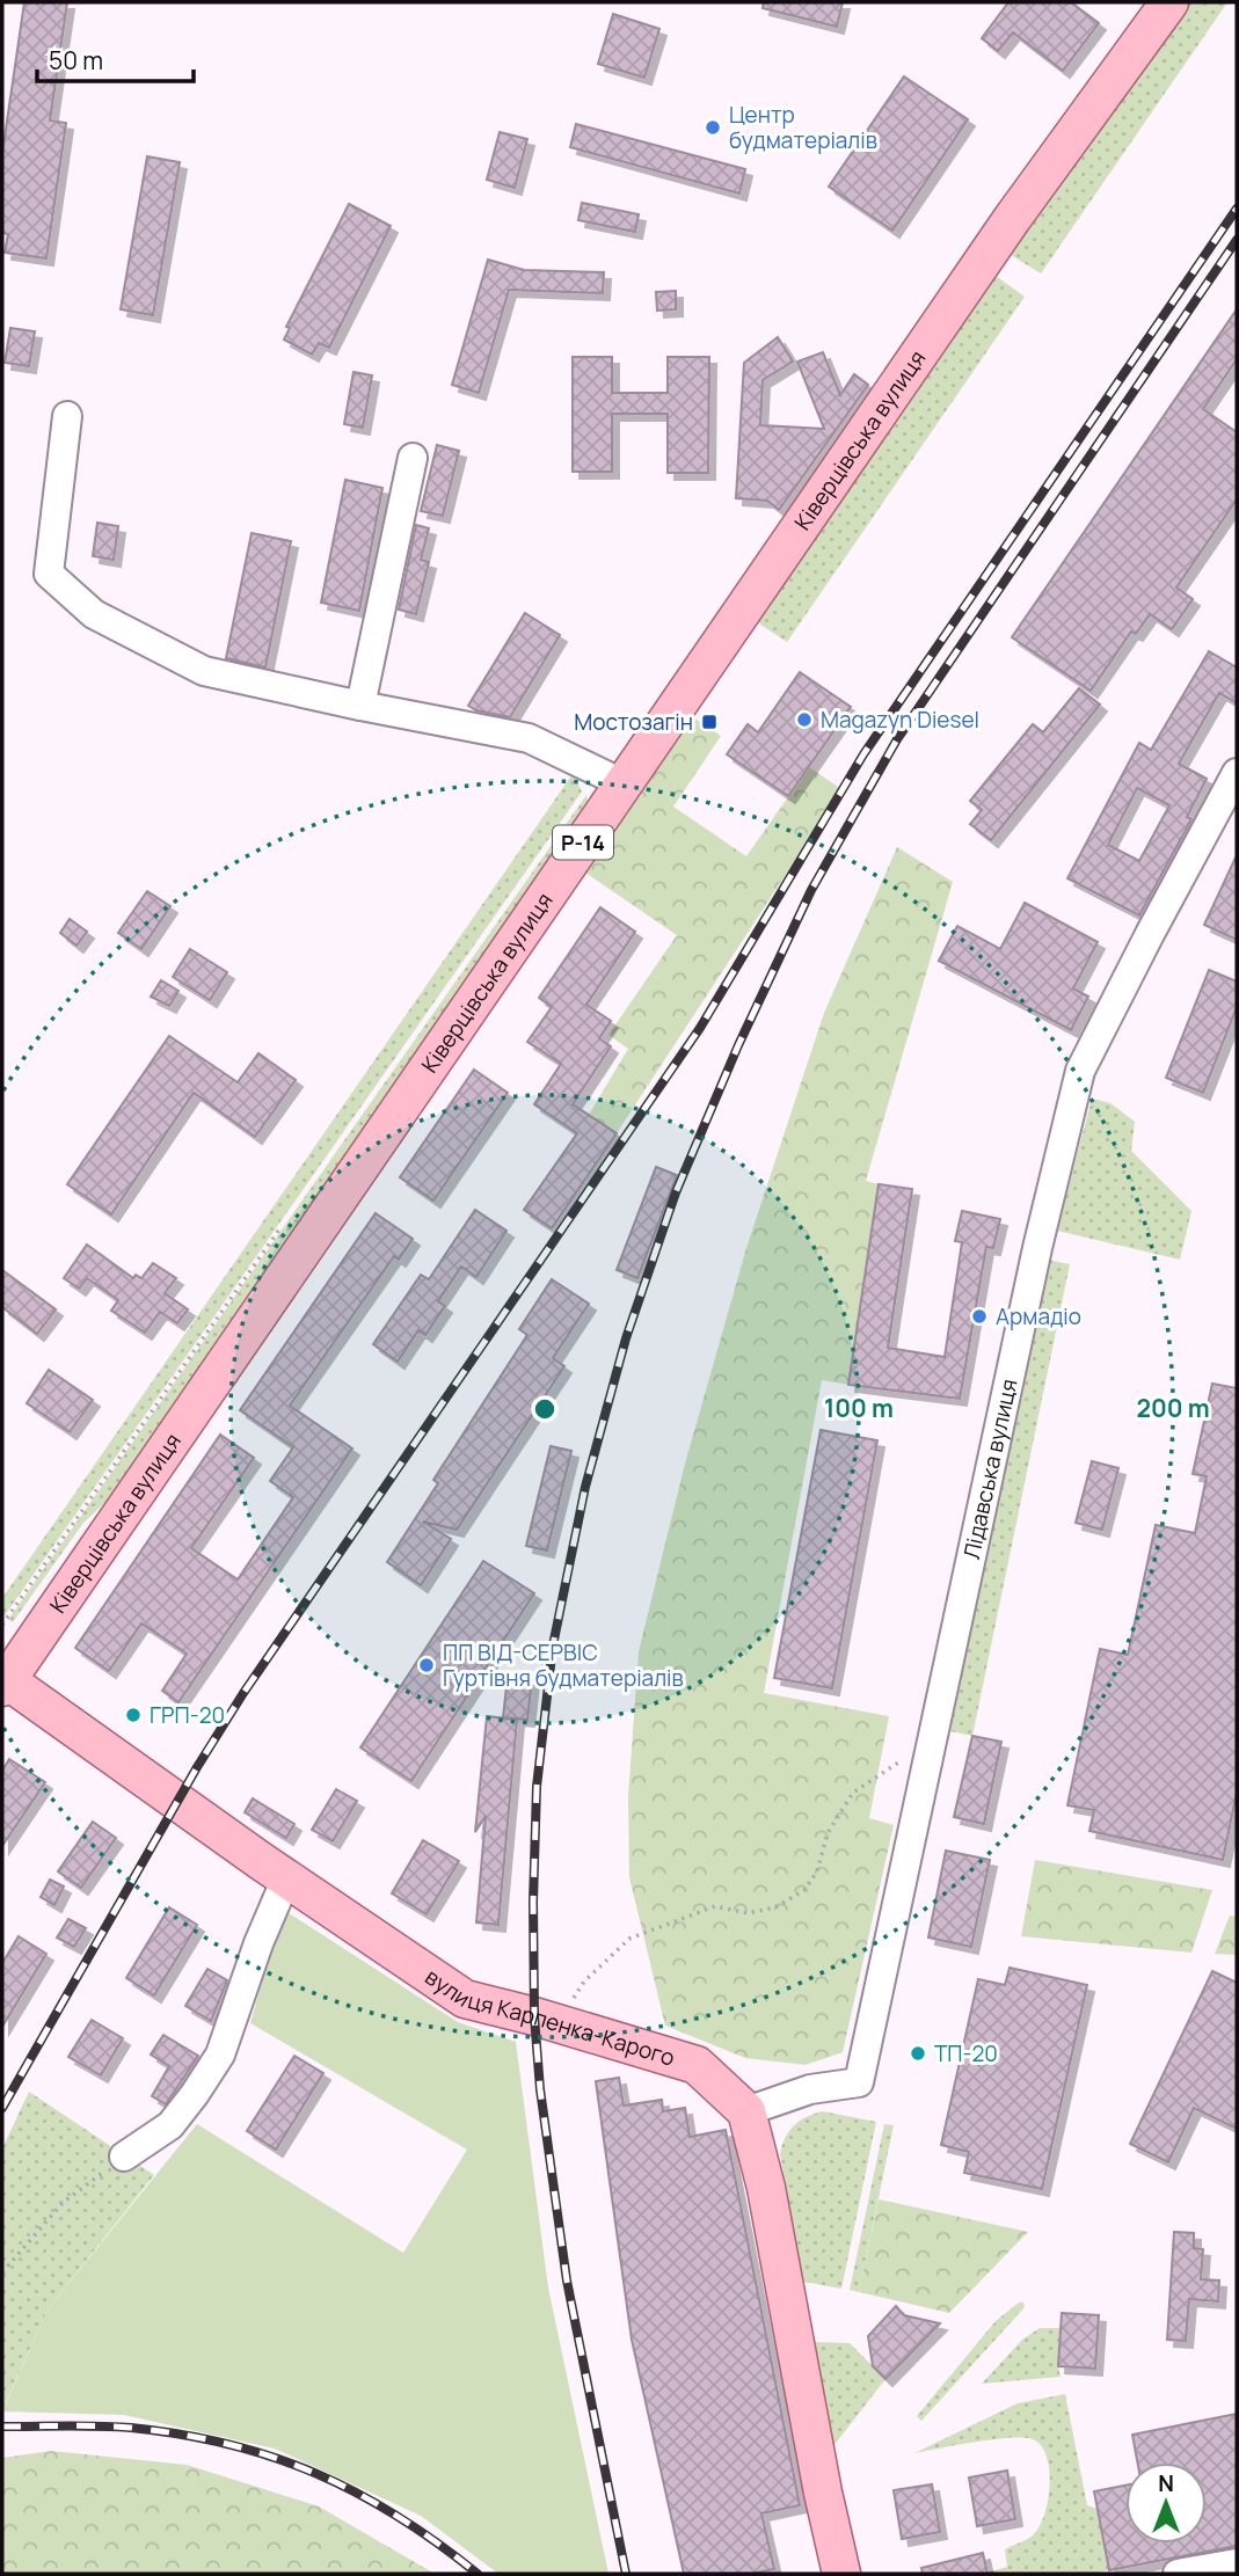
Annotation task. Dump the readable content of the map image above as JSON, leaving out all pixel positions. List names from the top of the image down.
{
  "streets": {
    "main road": ["Ківерцівська вулиця", "Р-14", "вулиця Карпенка-Карого"],
    "street": ["Лідавська вулиця"]
  },
  "crossings": [
    ["Ківерцівська вулиця", "вулиця Карпенка-Карого"],
    ["Лідавська вулиця", "вулиця Карпенка-Карого"]
  ],
  "places": {
    "other": [
      "Центр будматеріалів",
      "Magazyn Diesel",
      "Армадіо",
      "ПП ВІД-СЕРВІС Гуртівня будматеріалів",
      "ГРП-20",
      "ТП-20"
    ],
    "transit": ["Мостозагін"]
  },
  "scale_bar": "50 m",
  "north": "top",
  "rings": ["100 m", "200 m"]
}
